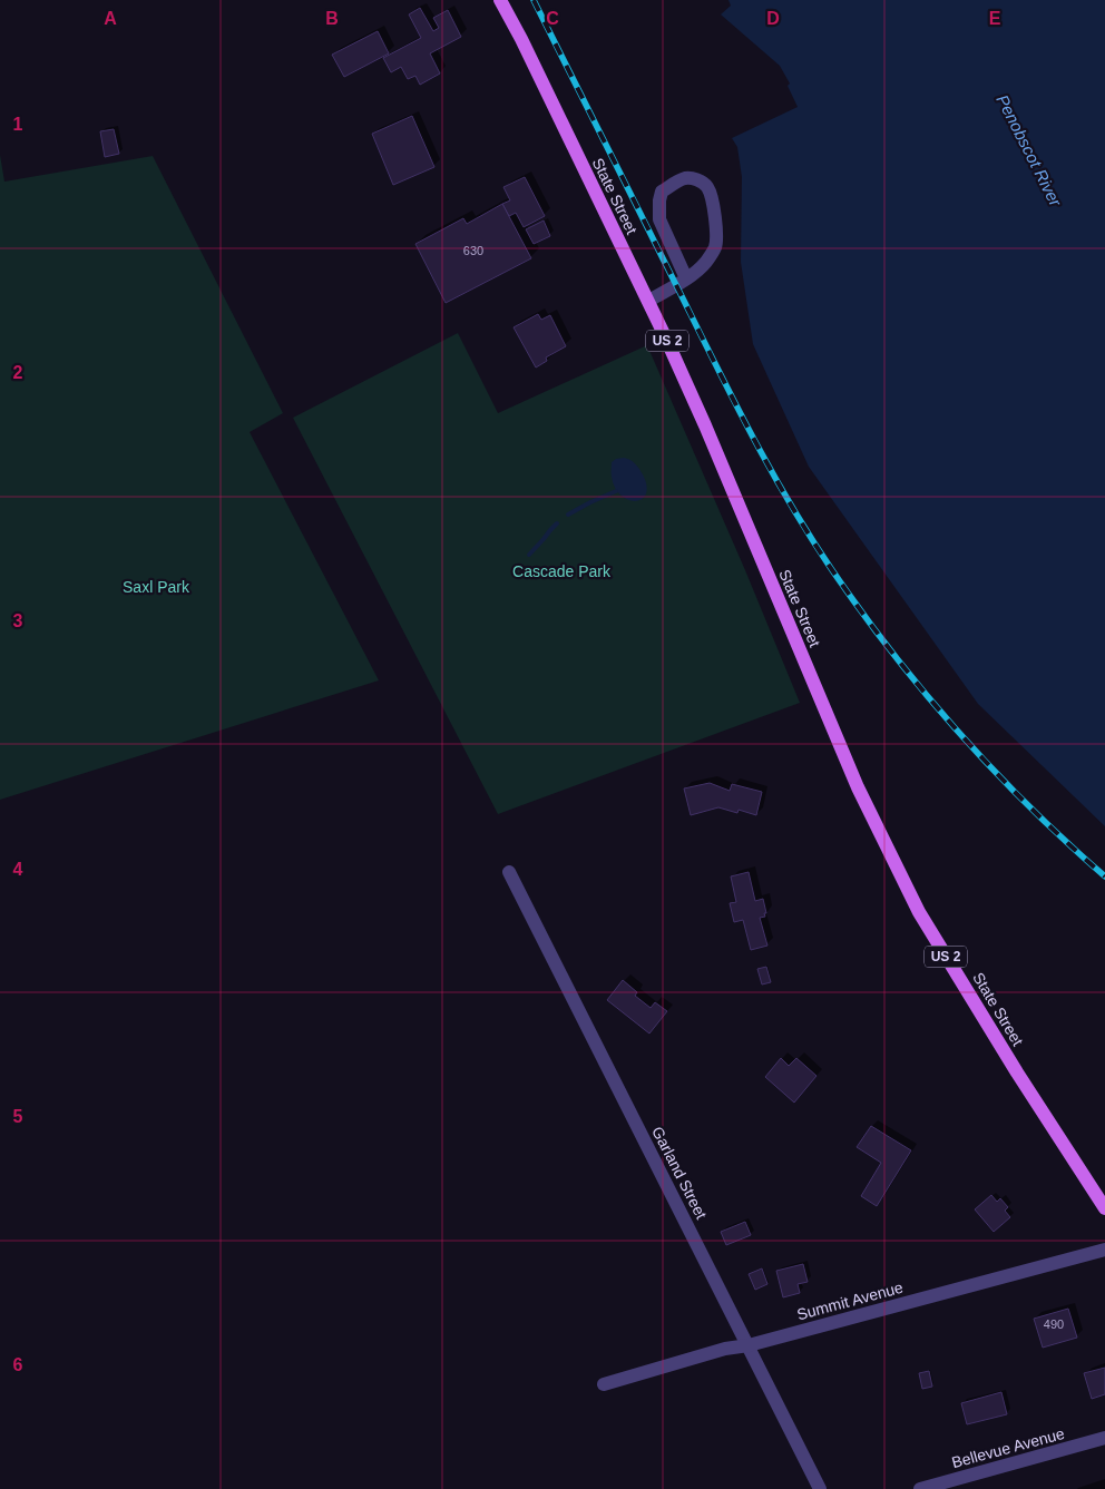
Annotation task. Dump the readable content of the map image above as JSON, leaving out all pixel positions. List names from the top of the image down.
{
  "streets": {
    "main road": ["State Street", "US 2"],
    "street": ["Garland Street", "Summit Avenue", "Bellevue Avenue"]
  },
  "crossings": [
    ["Garland Street", "Summit Avenue"]
  ],
  "water": ["Penobscot River"],
  "parks": ["Cascade Park", "Saxl Park"],
  "house_numbers": ["630", "490"],
  "grid": {
    "columns": [
      "A",
      "B",
      "C",
      "D",
      "E"
    ],
    "rows": [
      "1",
      "2",
      "3",
      "4",
      "5",
      "6"
    ]
  }
}
